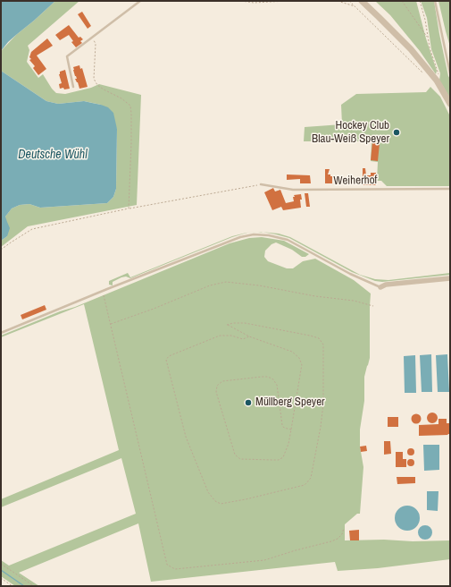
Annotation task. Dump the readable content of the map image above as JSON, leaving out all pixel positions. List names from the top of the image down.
{
  "streets": {
    "lane": ["Weiherhof"]
  },
  "water": ["Deutsche Wühl"],
  "places": ["Hockey Club Blau-Weiß Speyer", "Müllberg Speyer"]
}
